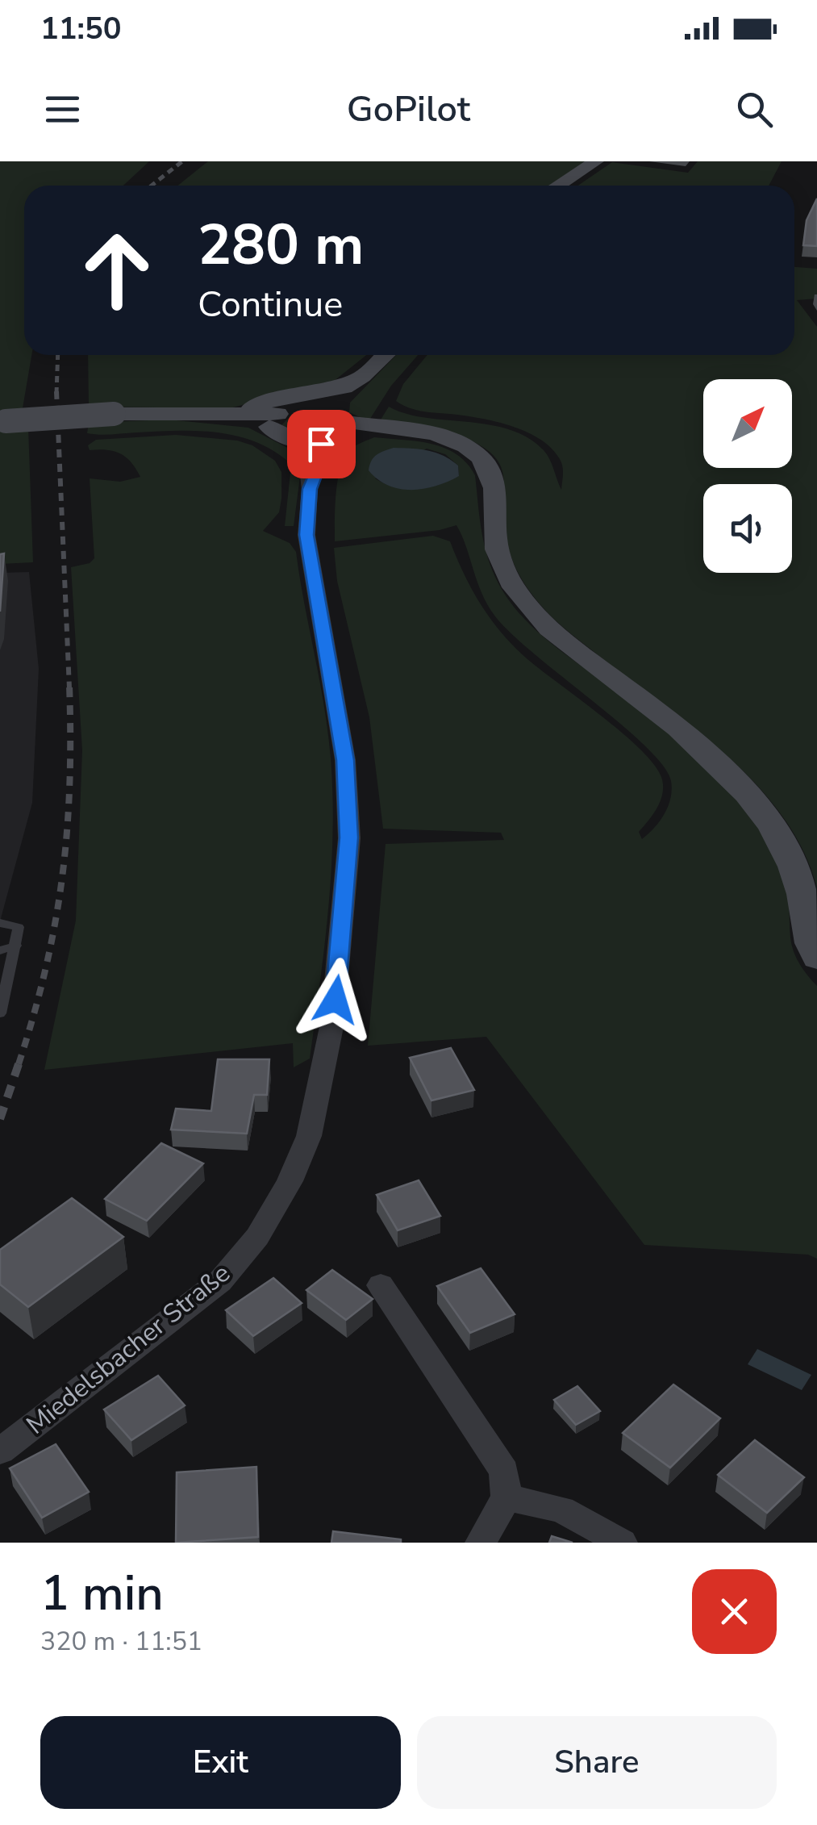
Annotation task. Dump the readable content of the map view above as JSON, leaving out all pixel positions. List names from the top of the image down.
{
  "streets": {
    "street": ["Miedelsbacher Straße"]
  },
  "north": "top right",
  "page": {
    "status": "11:50",
    "header": "GoPilot",
    "turn": ["280 m", "Continue"],
    "heading": ["1 min", "320 m · 11:51"],
    "buttons": ["Exit", "Share"]
  }
}
